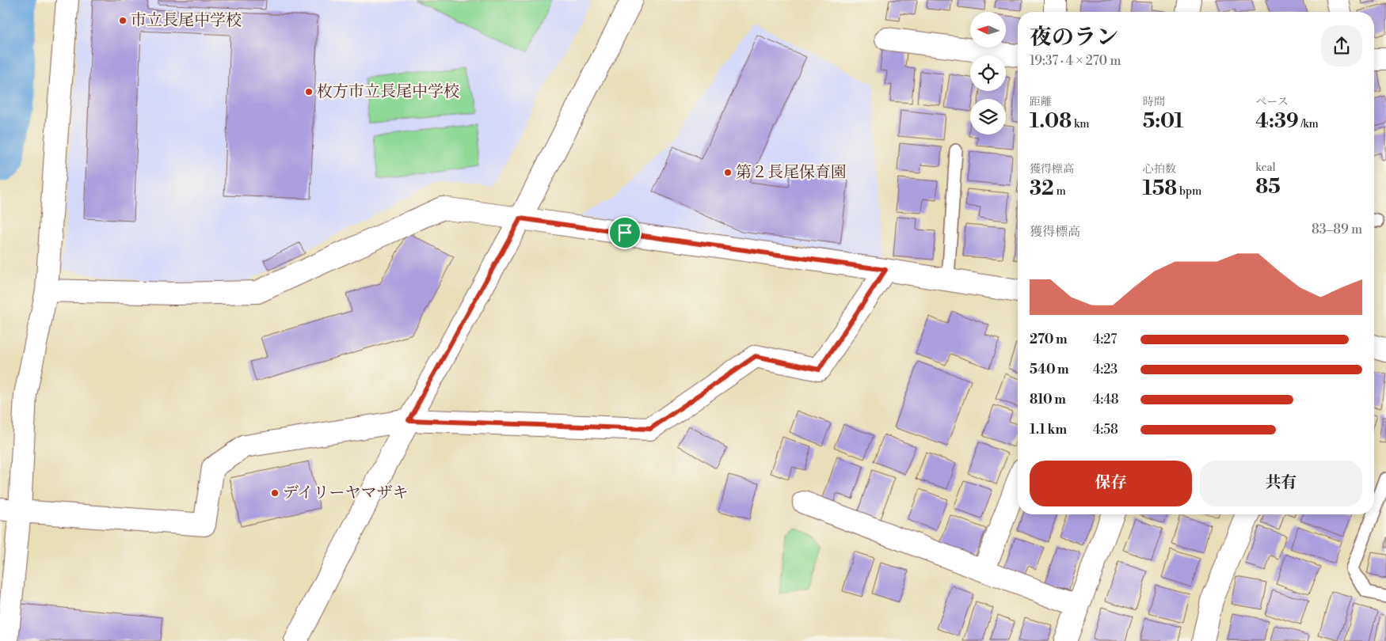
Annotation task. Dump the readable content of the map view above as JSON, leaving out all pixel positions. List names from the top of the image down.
{
  "places": [
    "市立長尾中学校",
    "枚方市立長尾中学校",
    "第２長尾保育園",
    "デイリーヤマザキ"
  ],
  "north": "left",
  "page": {
    "heading": ["夜のラン", "19:37 · 4 × 270 m"],
    "stats": [
      ["距離", "1.08 km"],
      ["時間", "5:01"],
      ["ペース", "4:39 /km"],
      ["獲得標高", "32 m"],
      ["心拍数", "158 bpm"],
      ["kcal", "85"]
    ],
    "chart": ["獲得標高", "83–89 m"],
    "list": [
      {
        "name": "270 m",
        "note": "4:27"
      },
      {
        "name": "540 m",
        "note": "4:23"
      },
      {
        "name": "810 m",
        "note": "4:48"
      },
      {
        "name": "1.1 km",
        "note": "4:58"
      }
    ],
    "buttons": ["保存", "共有"]
  }
}
